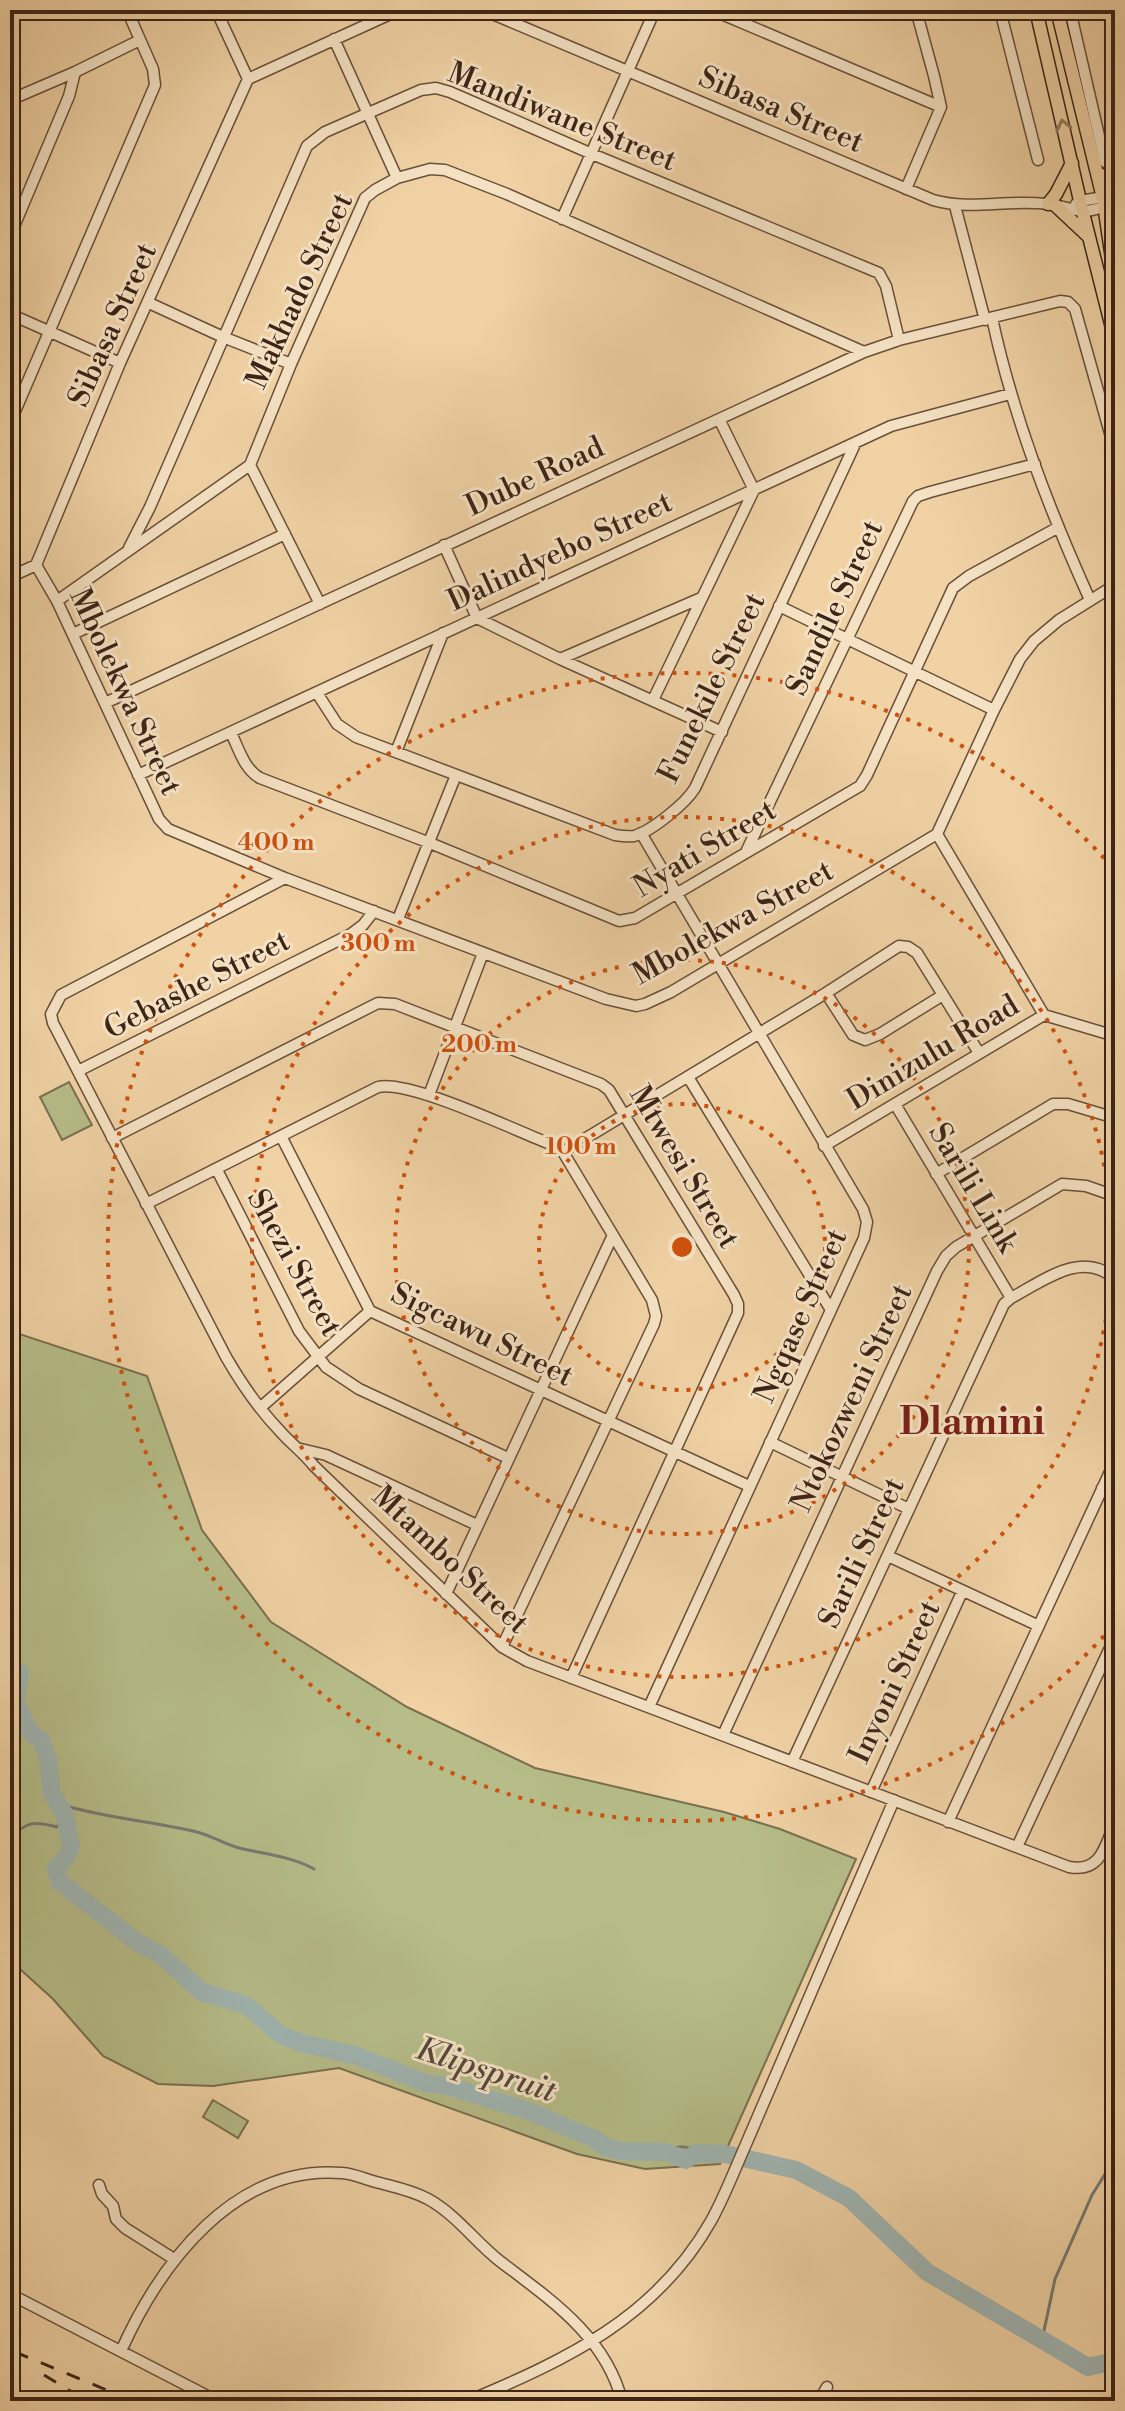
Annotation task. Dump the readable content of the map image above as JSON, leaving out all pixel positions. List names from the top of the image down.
{
  "streets": {
    "street": [
      "Sibasa Street",
      "Mandiwane Street",
      "Makhado Street",
      "Dube Road",
      "Dalindyebo Street",
      "Sandile Street",
      "Funekile Street",
      "Mbolekwa Street",
      "Nyati Street",
      "Gebashe Street",
      "Dinizulu Road",
      "Mtwesi Street",
      "Sarili Link",
      "Shezi Street",
      "Ngqase Street",
      "Sigcawu Street",
      "Ntokozweni Street",
      "Sarili Street",
      "Mtambo Street",
      "Inyoni Street"
    ]
  },
  "crossings": [
    ["Sibasa Street", "Mbolekwa Street"],
    ["Mandiwane Street", "Dube Road"],
    ["Makhado Street", "Dube Road"],
    ["Dube Road", "Mbolekwa Street"],
    ["Dalindyebo Street", "Funekile Street"],
    ["Dalindyebo Street", "Mbolekwa Street"],
    ["Dalindyebo Street", "Nyati Street"],
    ["Sandile Street", "Nyati Street"],
    ["Funekile Street", "Ngqase Street"],
    ["Mbolekwa Street", "Gebashe Street"],
    ["Mbolekwa Street", "Ngqase Street"],
    ["Mbolekwa Street", "Mtambo Street"],
    ["Nyati Street", "Ngqase Street"],
    ["Gebashe Street", "Mtambo Street"],
    ["Dinizulu Road", "Sarili Link"],
    ["Dinizulu Road", "Ngqase Street"],
    ["Mtwesi Street", "Sigcawu Street"],
    ["Mtwesi Street", "Mtambo Street"],
    ["Sarili Link", "Ntokozweni Street"],
    ["Sarili Link", "Sarili Street"],
    ["Ngqase Street", "Sigcawu Street"],
    ["Ngqase Street", "Mtambo Street"],
    ["Ntokozweni Street", "Mtambo Street"],
    ["Sarili Street", "Mtambo Street"],
    ["Mtambo Street", "Inyoni Street"]
  ],
  "districts": ["Dlamini"],
  "water": ["Klipspruit"],
  "rings": [
    "400 m",
    "300 m",
    "200 m",
    "100 m"
  ]
}
